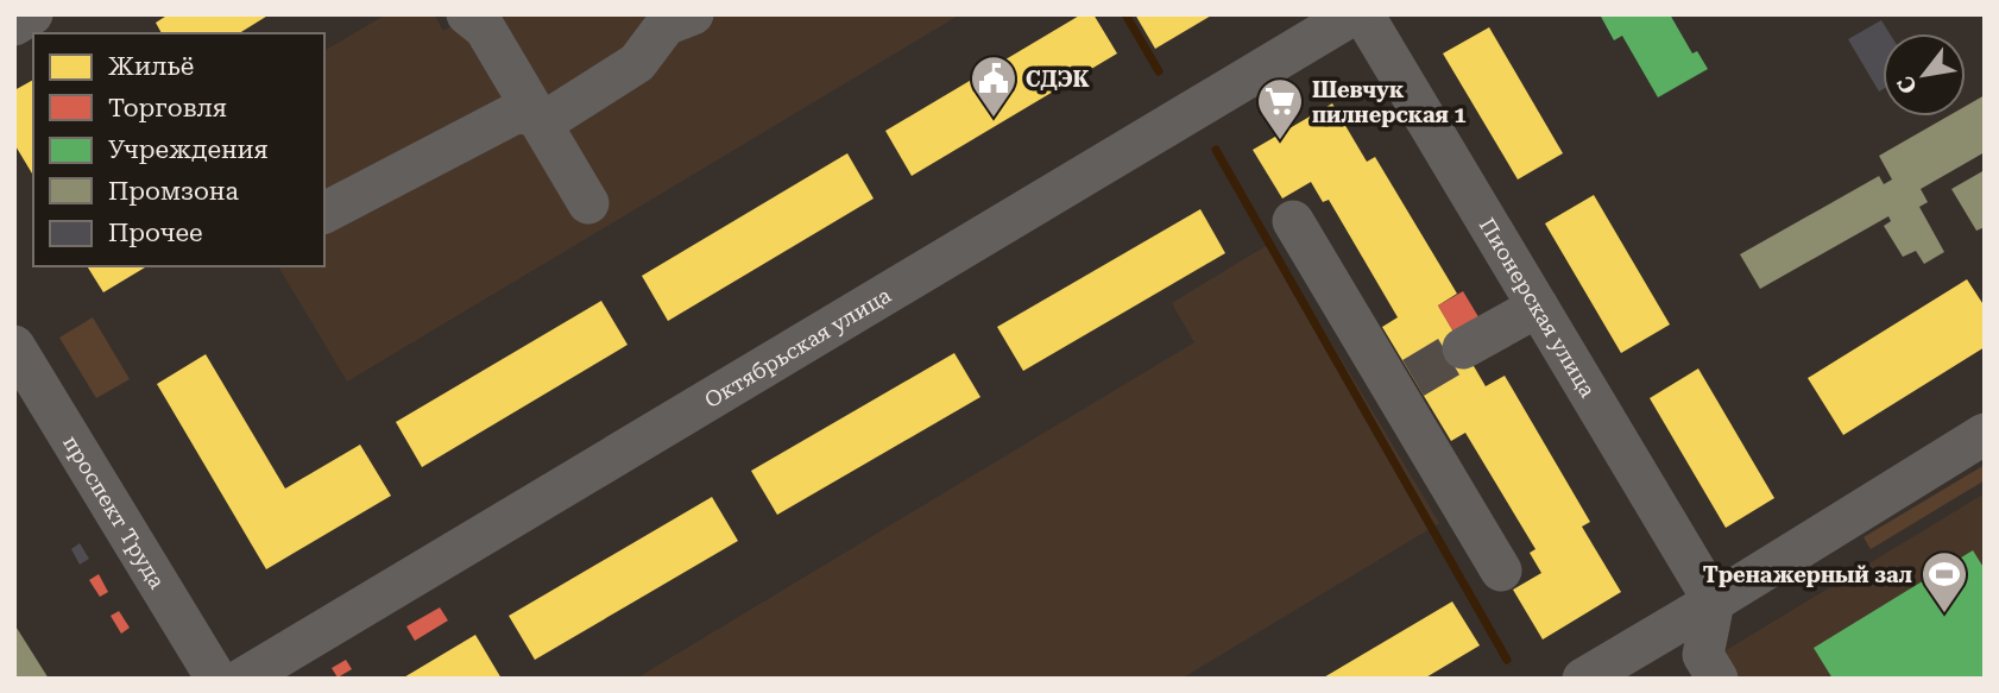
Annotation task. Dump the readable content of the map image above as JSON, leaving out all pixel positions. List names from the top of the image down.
{
  "streets": {
    "street": ["Пионерская улица", "Октябрьская улица", "проспект Труда"]
  },
  "places": {
    "public building": ["СДЭК"],
    "supermarket": ["Шевчук пилнерская 1"],
    "sports": ["Тренажерный зал"]
  },
  "legend": [
    "Жильё",
    "Торговля",
    "Учреждения",
    "Промзона",
    "Прочее"
  ],
  "north": "bottom left"
}
